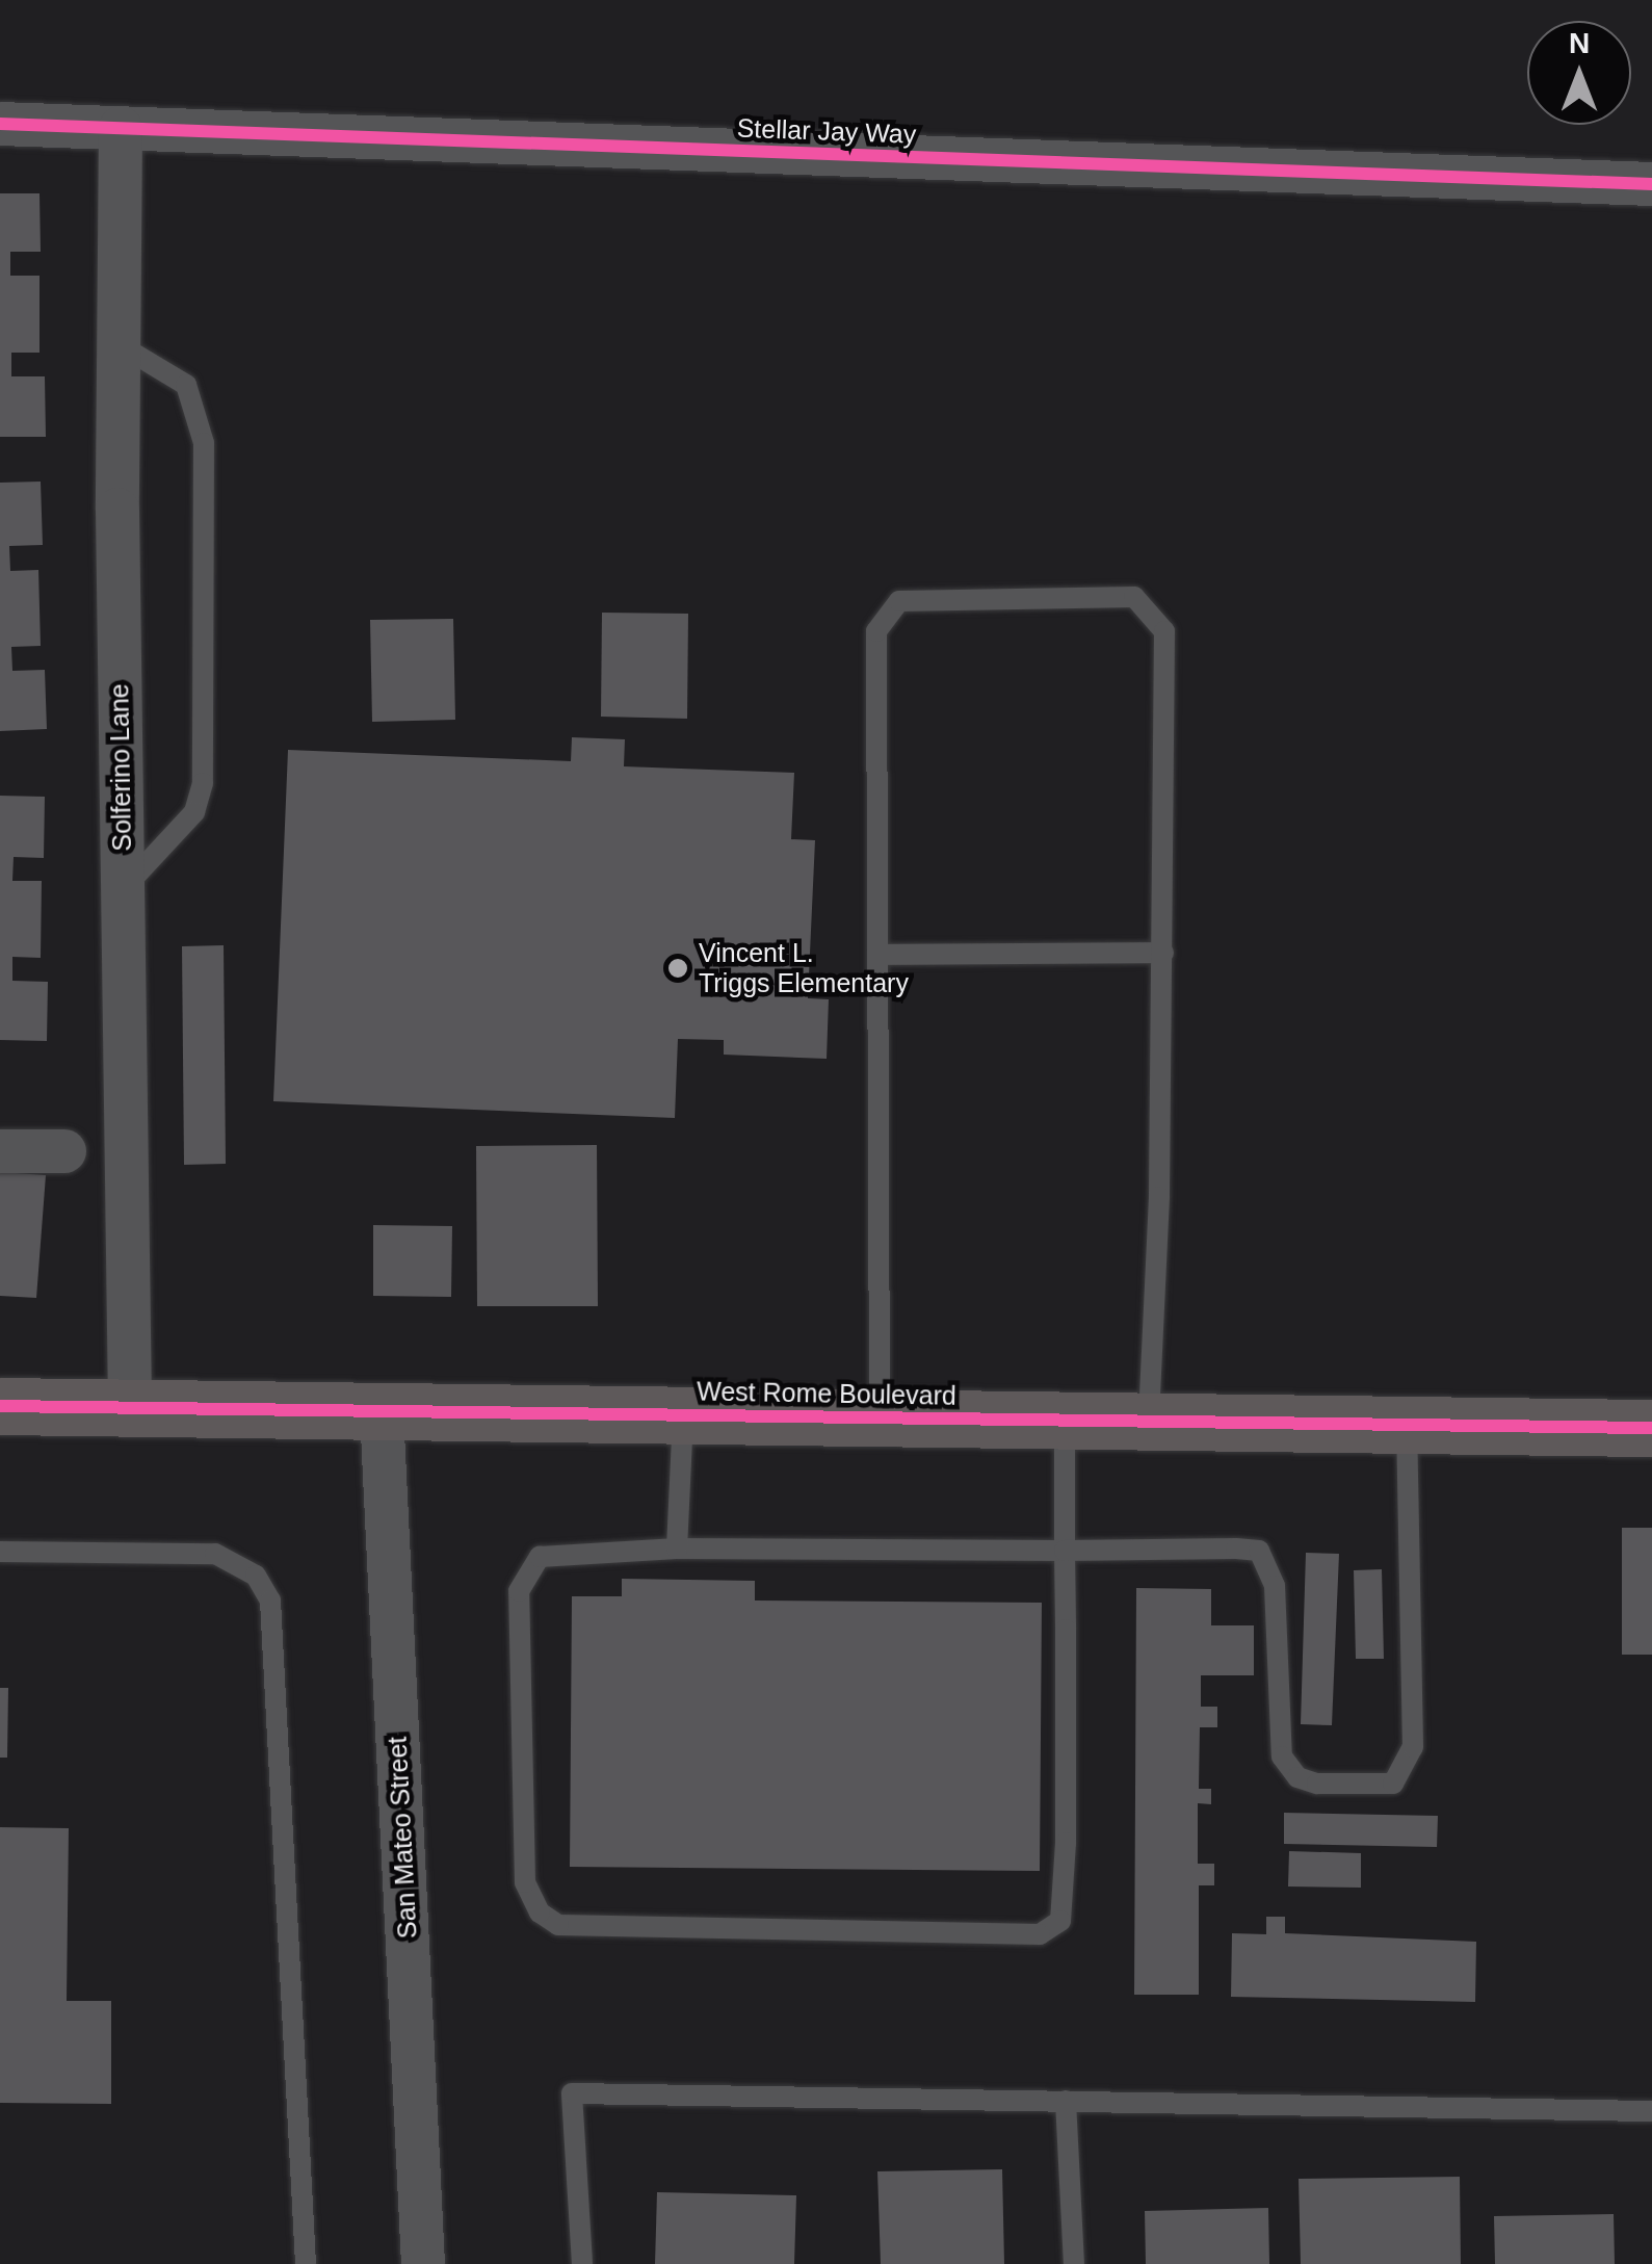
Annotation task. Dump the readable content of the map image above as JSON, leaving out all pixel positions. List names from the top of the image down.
{
  "streets": {
    "street": [
      "Stellar Jay Way",
      "Solferino Lane",
      "West Rome Boulevard",
      "San Mateo Street"
    ]
  },
  "crossings": [
    ["Stellar Jay Way", "Solferino Lane"],
    ["Solferino Lane", "West Rome Boulevard"],
    ["West Rome Boulevard", "San Mateo Street"]
  ],
  "places": ["Vincent L. Triggs Elementary"],
  "north": "top"
}
